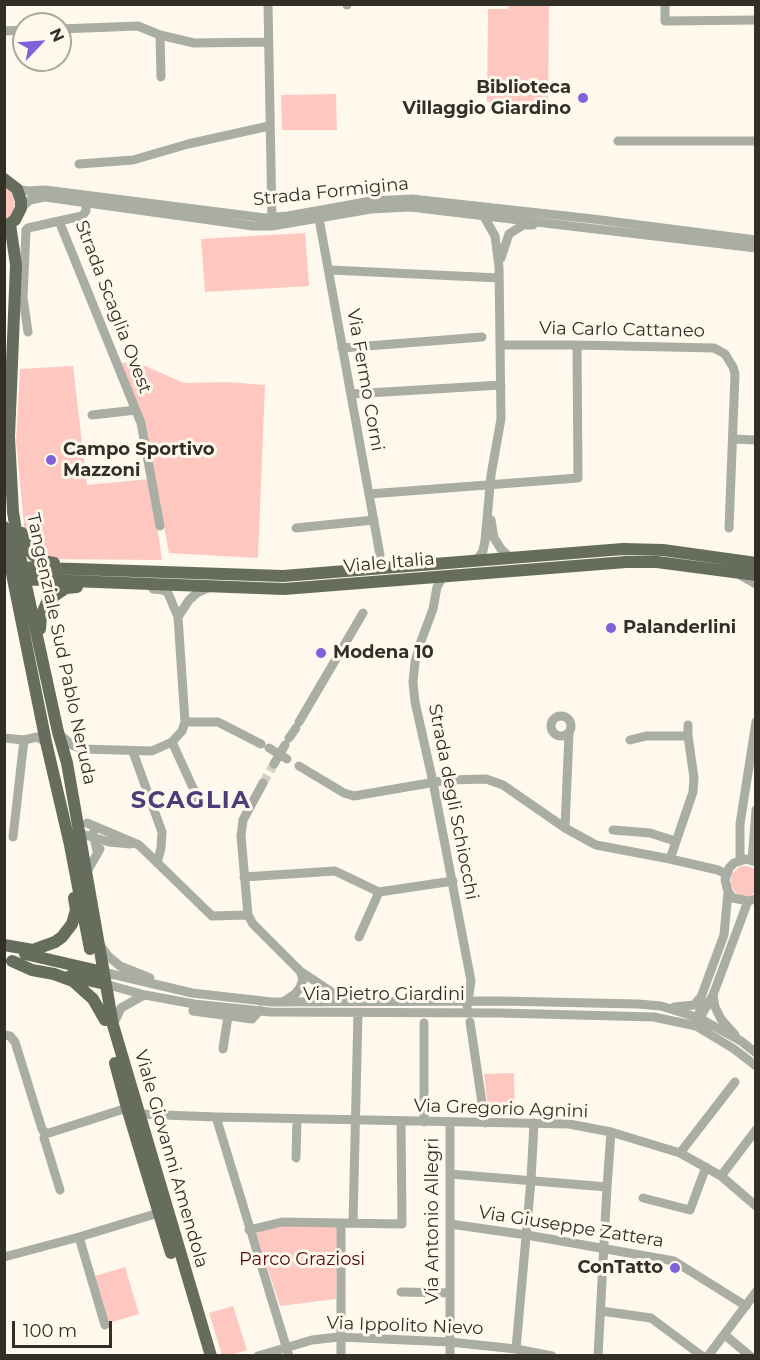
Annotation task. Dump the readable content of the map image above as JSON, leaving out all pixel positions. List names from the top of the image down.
{
  "streets": {
    "main road": [
      "Viale Italia",
      "Tangenziale Sud Pablo Neruda",
      "Via Pietro Giardini",
      "Viale Giovanni Amendola"
    ],
    "street": [
      "Strada Formigina",
      "Strada Scaglia Ovest",
      "Via Carlo Cattaneo",
      "Via Fermo Corni",
      "Strada degli Schiocchi",
      "Via Gregorio Agnini",
      "Via Antonio Allegri",
      "Via Giuseppe Zattera",
      "Via Ippolito Nievo"
    ]
  },
  "crossings": [
    ["Strada Formigina", "Strada Scaglia Ovest"],
    ["Strada Formigina", "Via Fermo Corni"],
    ["Viale Italia", "Tangenziale Sud Pablo Neruda"],
    ["Viale Italia", "Strada degli Schiocchi"],
    ["Tangenziale Sud Pablo Neruda", "Via Pietro Giardini"],
    ["Tangenziale Sud Pablo Neruda", "Viale Giovanni Amendola"],
    ["Strada degli Schiocchi", "Via Pietro Giardini"],
    ["Strada degli Schiocchi", "Via Gregorio Agnini"],
    ["Via Pietro Giardini", "Viale Giovanni Amendola"],
    ["Via Gregorio Agnini", "Viale Giovanni Amendola"],
    ["Via Gregorio Agnini", "Via Antonio Allegri"],
    ["Via Antonio Allegri", "Via Giuseppe Zattera"],
    ["Via Antonio Allegri", "Via Ippolito Nievo"]
  ],
  "districts": ["SCAGLIA"],
  "parks": ["Parco Graziosi"],
  "places": [
    "Biblioteca Villaggio Giardino",
    "Campo Sportivo Mazzoni",
    "Palanderlini",
    "Modena 10",
    "ConTatto"
  ],
  "scale_bar": "100 m",
  "north": "top right"
}
